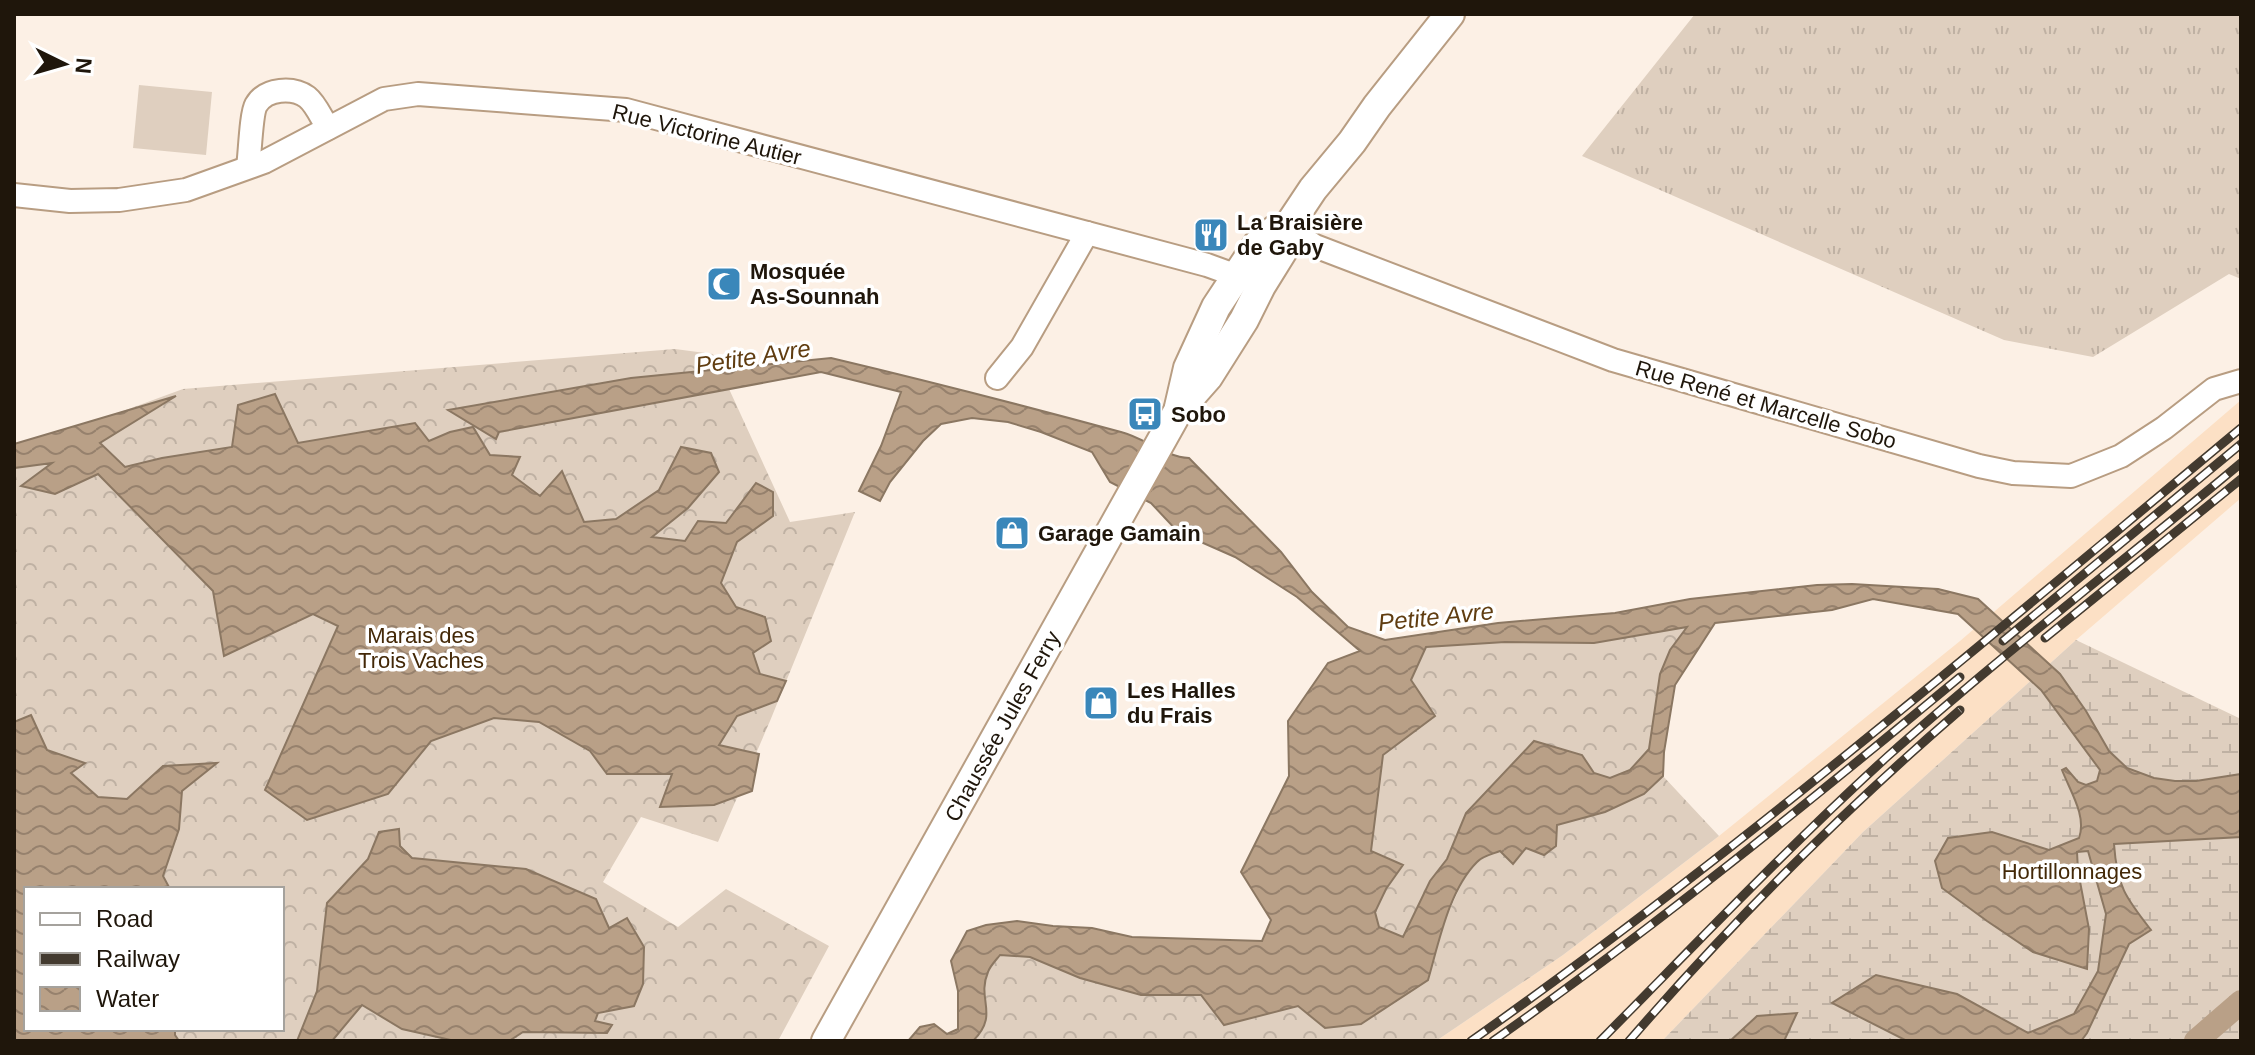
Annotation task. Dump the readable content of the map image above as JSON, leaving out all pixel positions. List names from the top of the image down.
{
  "streets": {
    "main road": ["Chaussée Jules Ferry"],
    "street": ["Rue Victorine Autier", "Rue René et Marcelle Sobo"]
  },
  "crossings": [
    ["Rue Victorine Autier", "Chaussée Jules Ferry"],
    ["Rue René et Marcelle Sobo", "Chaussée Jules Ferry"]
  ],
  "water": ["Petite Avre"],
  "parks": ["Marais des Trois Vaches", "Hortillonnages"],
  "places": {
    "restaurant": ["La Braisière de Gaby"],
    "mosque": ["Mosquée As-Sounnah"],
    "bus stop": ["Sobo"],
    "shop": ["Garage Gamain", "Les Halles du Frais"]
  },
  "legend": ["Road", "Railway", "Water"],
  "north": "right"
}
